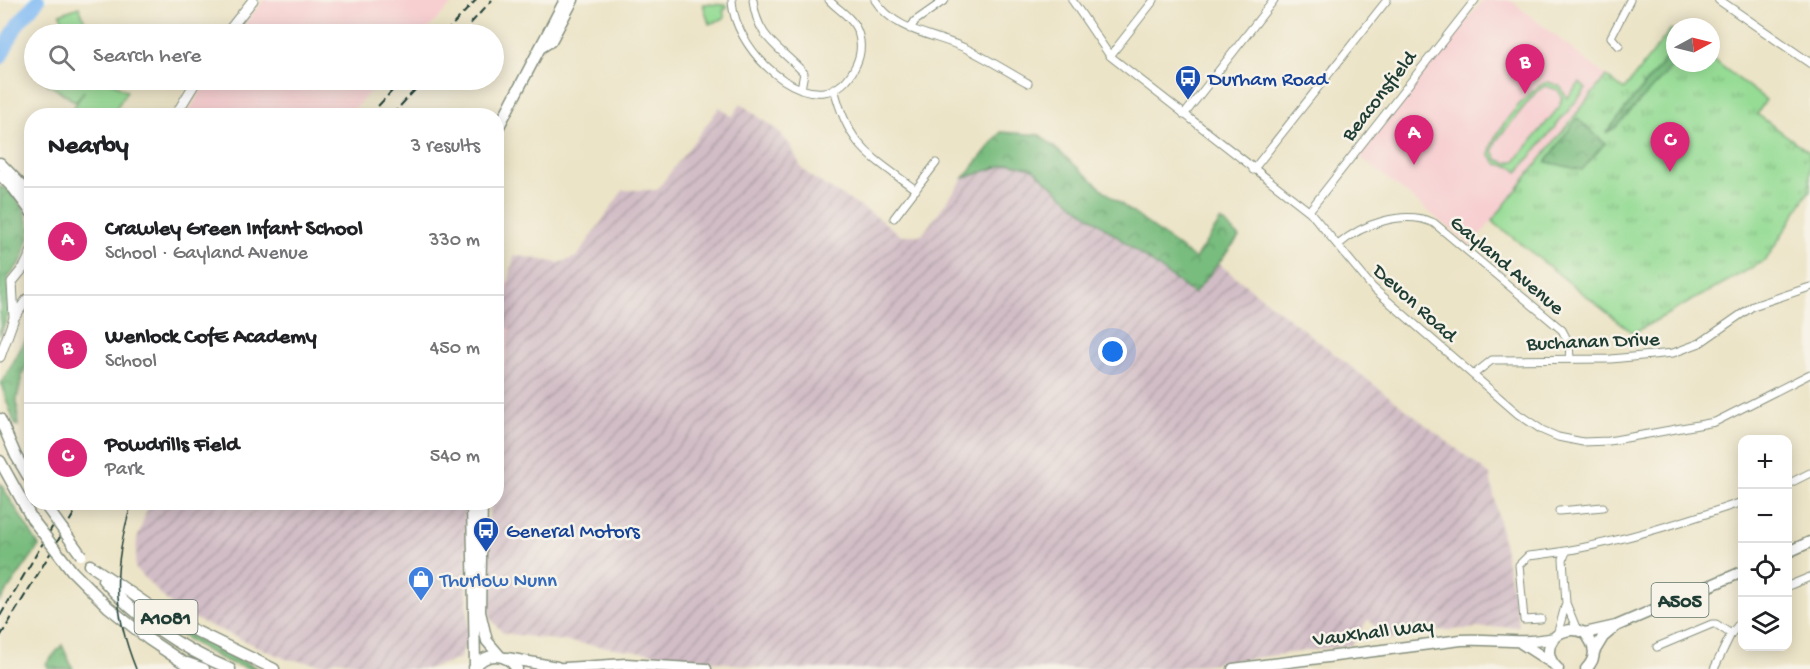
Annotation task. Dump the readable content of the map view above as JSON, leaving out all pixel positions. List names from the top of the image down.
{
  "streets": {
    "main road": ["A505", "A1081", "Vauxhall Way"],
    "street": [
      "Beaconsfield",
      "Gayland Avenue",
      "Devon Road",
      "Buchanan Drive"
    ]
  },
  "crossings": [
    ["Beaconsfield", "Devon Road"],
    ["Gayland Avenue", "Devon Road"],
    ["Gayland Avenue", "Buchanan Drive"],
    ["Devon Road", "Buchanan Drive"],
    ["A505", "Vauxhall Way"]
  ],
  "places": {
    "bus stop": ["Durham Road", "General Motors"],
    "shop": ["Thurlow Nunn"]
  },
  "north": "right",
  "page": {
    "search": "Search here",
    "pins": ["B", "A", "C"],
    "heading": ["Nearby", "3 results"],
    "list": [
      {
        "mark": "A",
        "name": "Crawley Green Infant School",
        "note": "School · Gayland Avenue",
        "value": "330 m"
      },
      {
        "mark": "B",
        "name": "Wenlock CofE Academy",
        "note": "School",
        "value": "450 m"
      },
      {
        "mark": "C",
        "name": "Powdrills Field",
        "note": "Park",
        "value": "540 m"
      }
    ],
    "map_buttons": ["+", "−"]
  }
}
